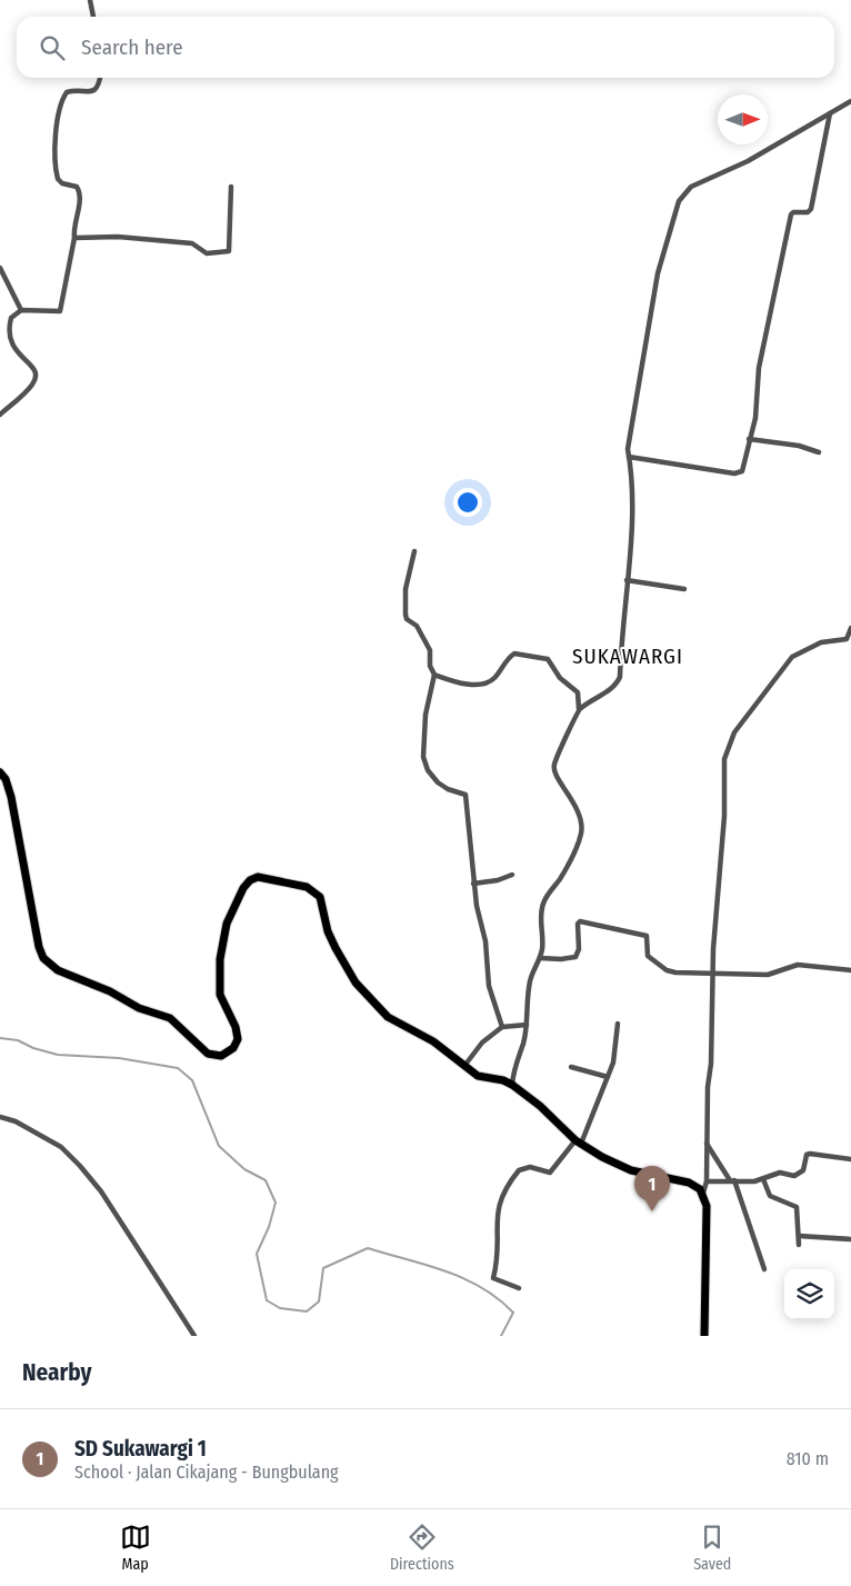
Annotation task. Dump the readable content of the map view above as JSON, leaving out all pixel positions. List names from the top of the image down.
{
  "districts": ["SUKAWARGI"],
  "north": "right",
  "page": {
    "search": "Search here",
    "pins": "1",
    "heading": "Nearby",
    "list": [
      {
        "mark": "1",
        "name": "SD Sukawargi 1",
        "note": "School · Jalan Cikajang - Bungbulang",
        "value": "810 m"
      }
    ],
    "nav": ["Map", "Directions", "Saved"]
  }
}
